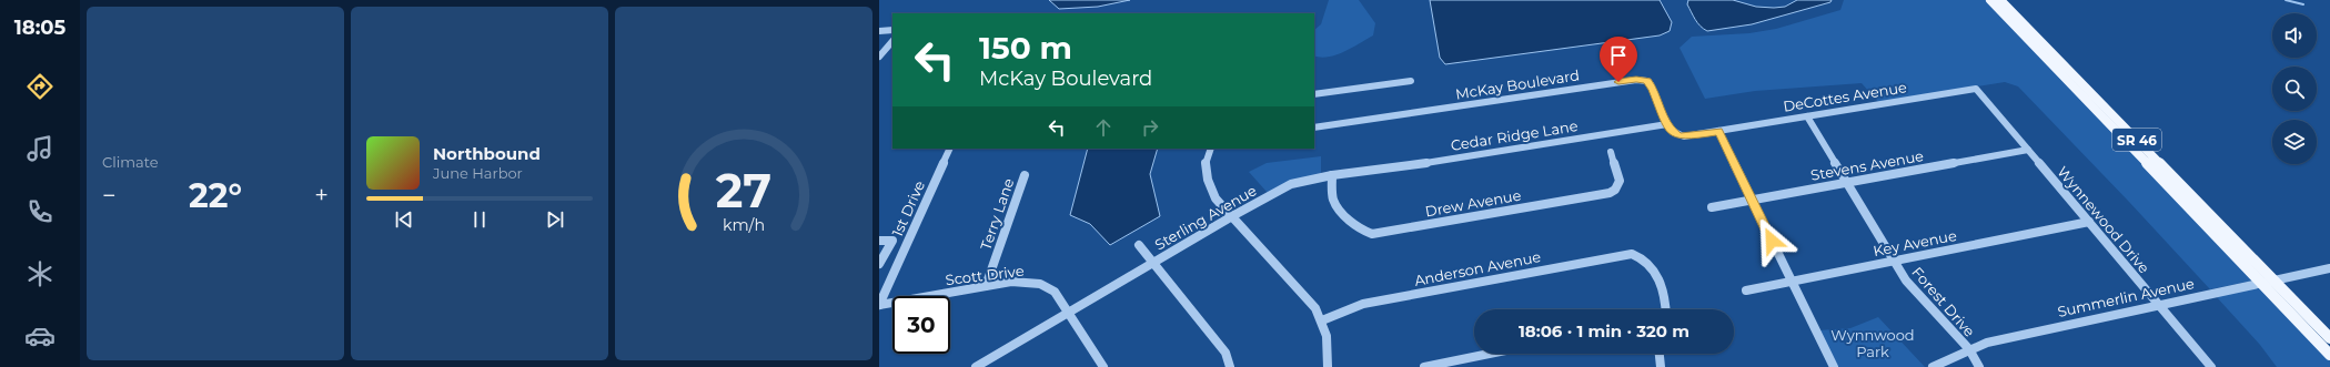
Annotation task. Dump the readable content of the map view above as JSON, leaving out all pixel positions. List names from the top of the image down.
{
  "streets": {
    "main road": ["SR 46"],
    "street": [
      "McKay Boulevard",
      "DeCottes Avenue",
      "Cedar Ridge Lane",
      "Stevens Avenue",
      "Drew Avenue",
      "1st Drive",
      "Terry Lane",
      "Sterling Avenue",
      "Wynnewood Drive",
      "Key Avenue",
      "Anderson Avenue",
      "Scott Drive",
      "Summerlin Avenue",
      "Forest Drive"
    ]
  },
  "crossings": [
    ["McKay Boulevard", "Cedar Ridge Lane"],
    ["DeCottes Avenue", "Wynnewood Drive"],
    ["DeCottes Avenue", "Forest Drive"],
    ["Cedar Ridge Lane", "Sterling Avenue"],
    ["SR 46", "Summerlin Avenue"],
    ["Stevens Avenue", "Wynnewood Drive"],
    ["Stevens Avenue", "Forest Drive"],
    ["Drew Avenue", "Sterling Avenue"],
    ["1st Drive", "Scott Drive"],
    ["Terry Lane", "Scott Drive"],
    ["Sterling Avenue", "Scott Drive"],
    ["Wynnewood Drive", "Key Avenue"],
    ["Wynnewood Drive", "Summerlin Avenue"],
    ["Key Avenue", "Forest Drive"],
    ["Summerlin Avenue", "Forest Drive"]
  ],
  "parks": ["Wynnwood Park"],
  "page": {
    "tabs": "18:05",
    "tile": "Climate",
    "turn": ["150 m", "McKay Boulevard"],
    "song": ["Northbound", "June Harbor"],
    "heat": ["−", "22°", "+"],
    "limit": "30",
    "trip": "18:06 · 1 min · 320 m",
    "gauge": ["27", "km/h"]
  }
}
